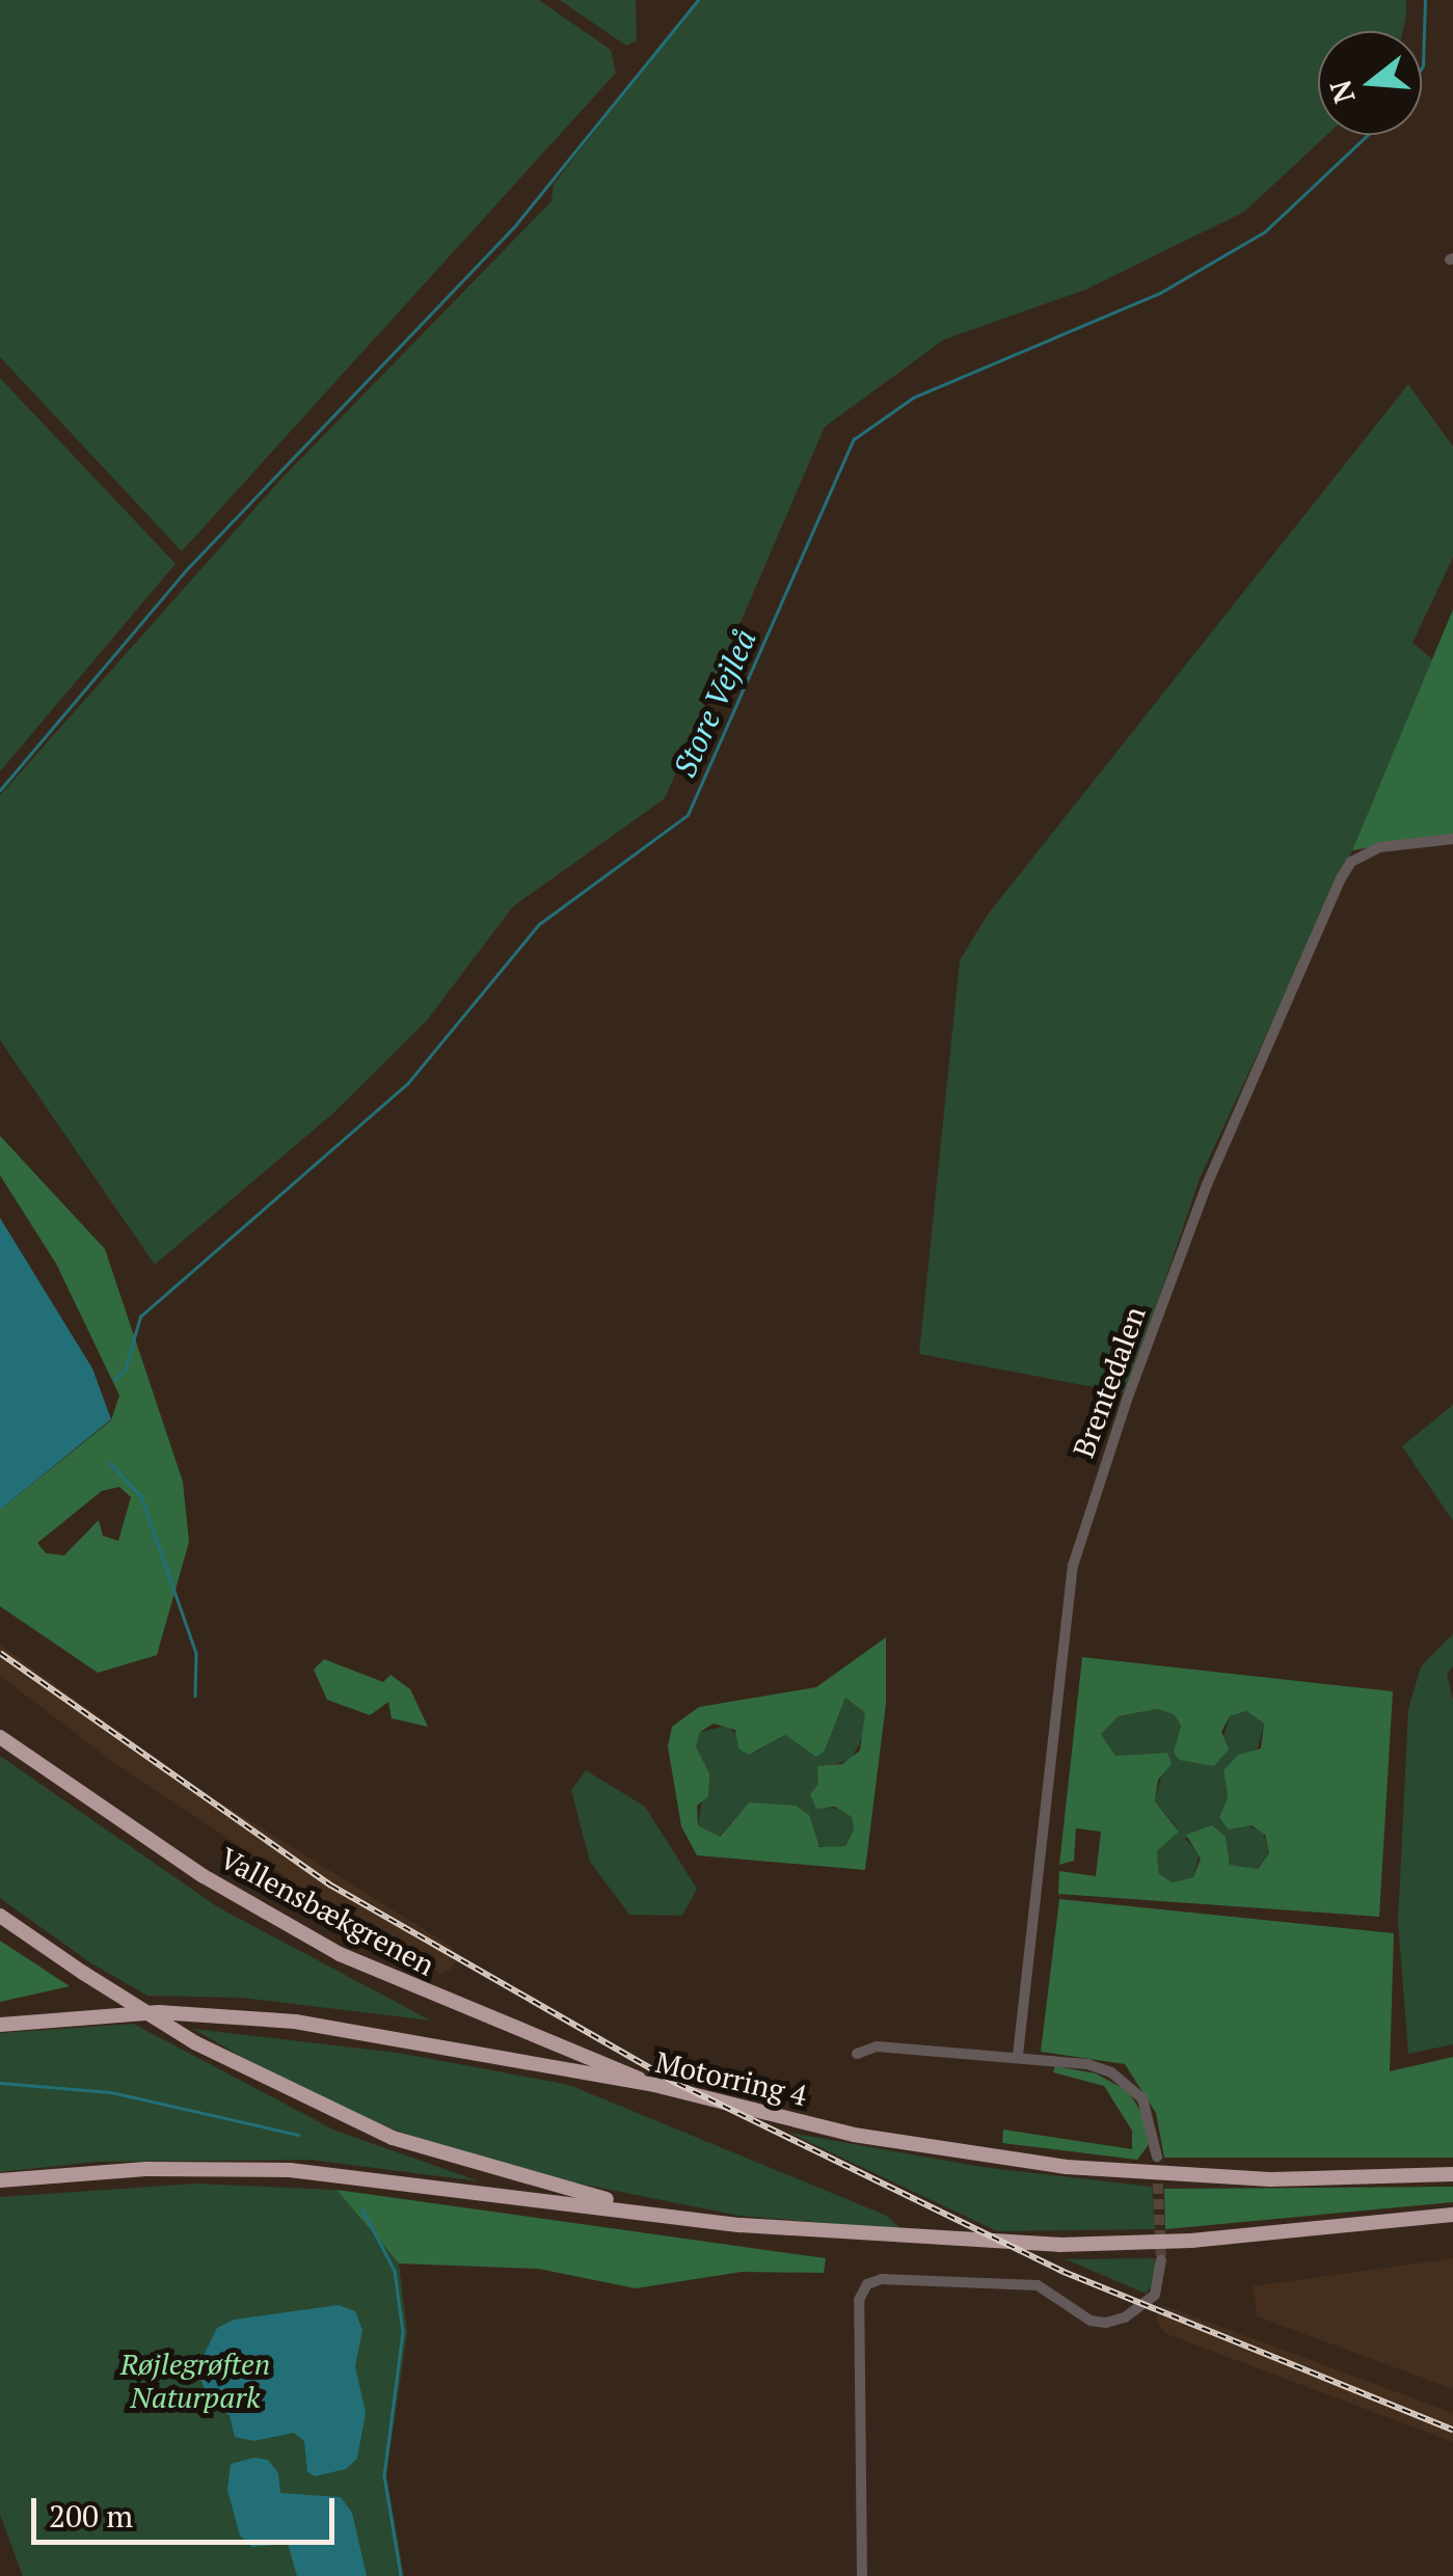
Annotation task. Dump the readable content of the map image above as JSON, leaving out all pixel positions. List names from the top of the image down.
{
  "streets": {
    "highway": ["Vallensbækgrenen", "Motorring 4"],
    "street": ["Brentedalen"]
  },
  "crossings": [
    ["Vallensbækgrenen", "Motorring 4"]
  ],
  "water": ["Store Vejleå"],
  "parks": ["Røjlegrøften Naturpark"],
  "scale_bar": "200 m",
  "north": "left"
}
